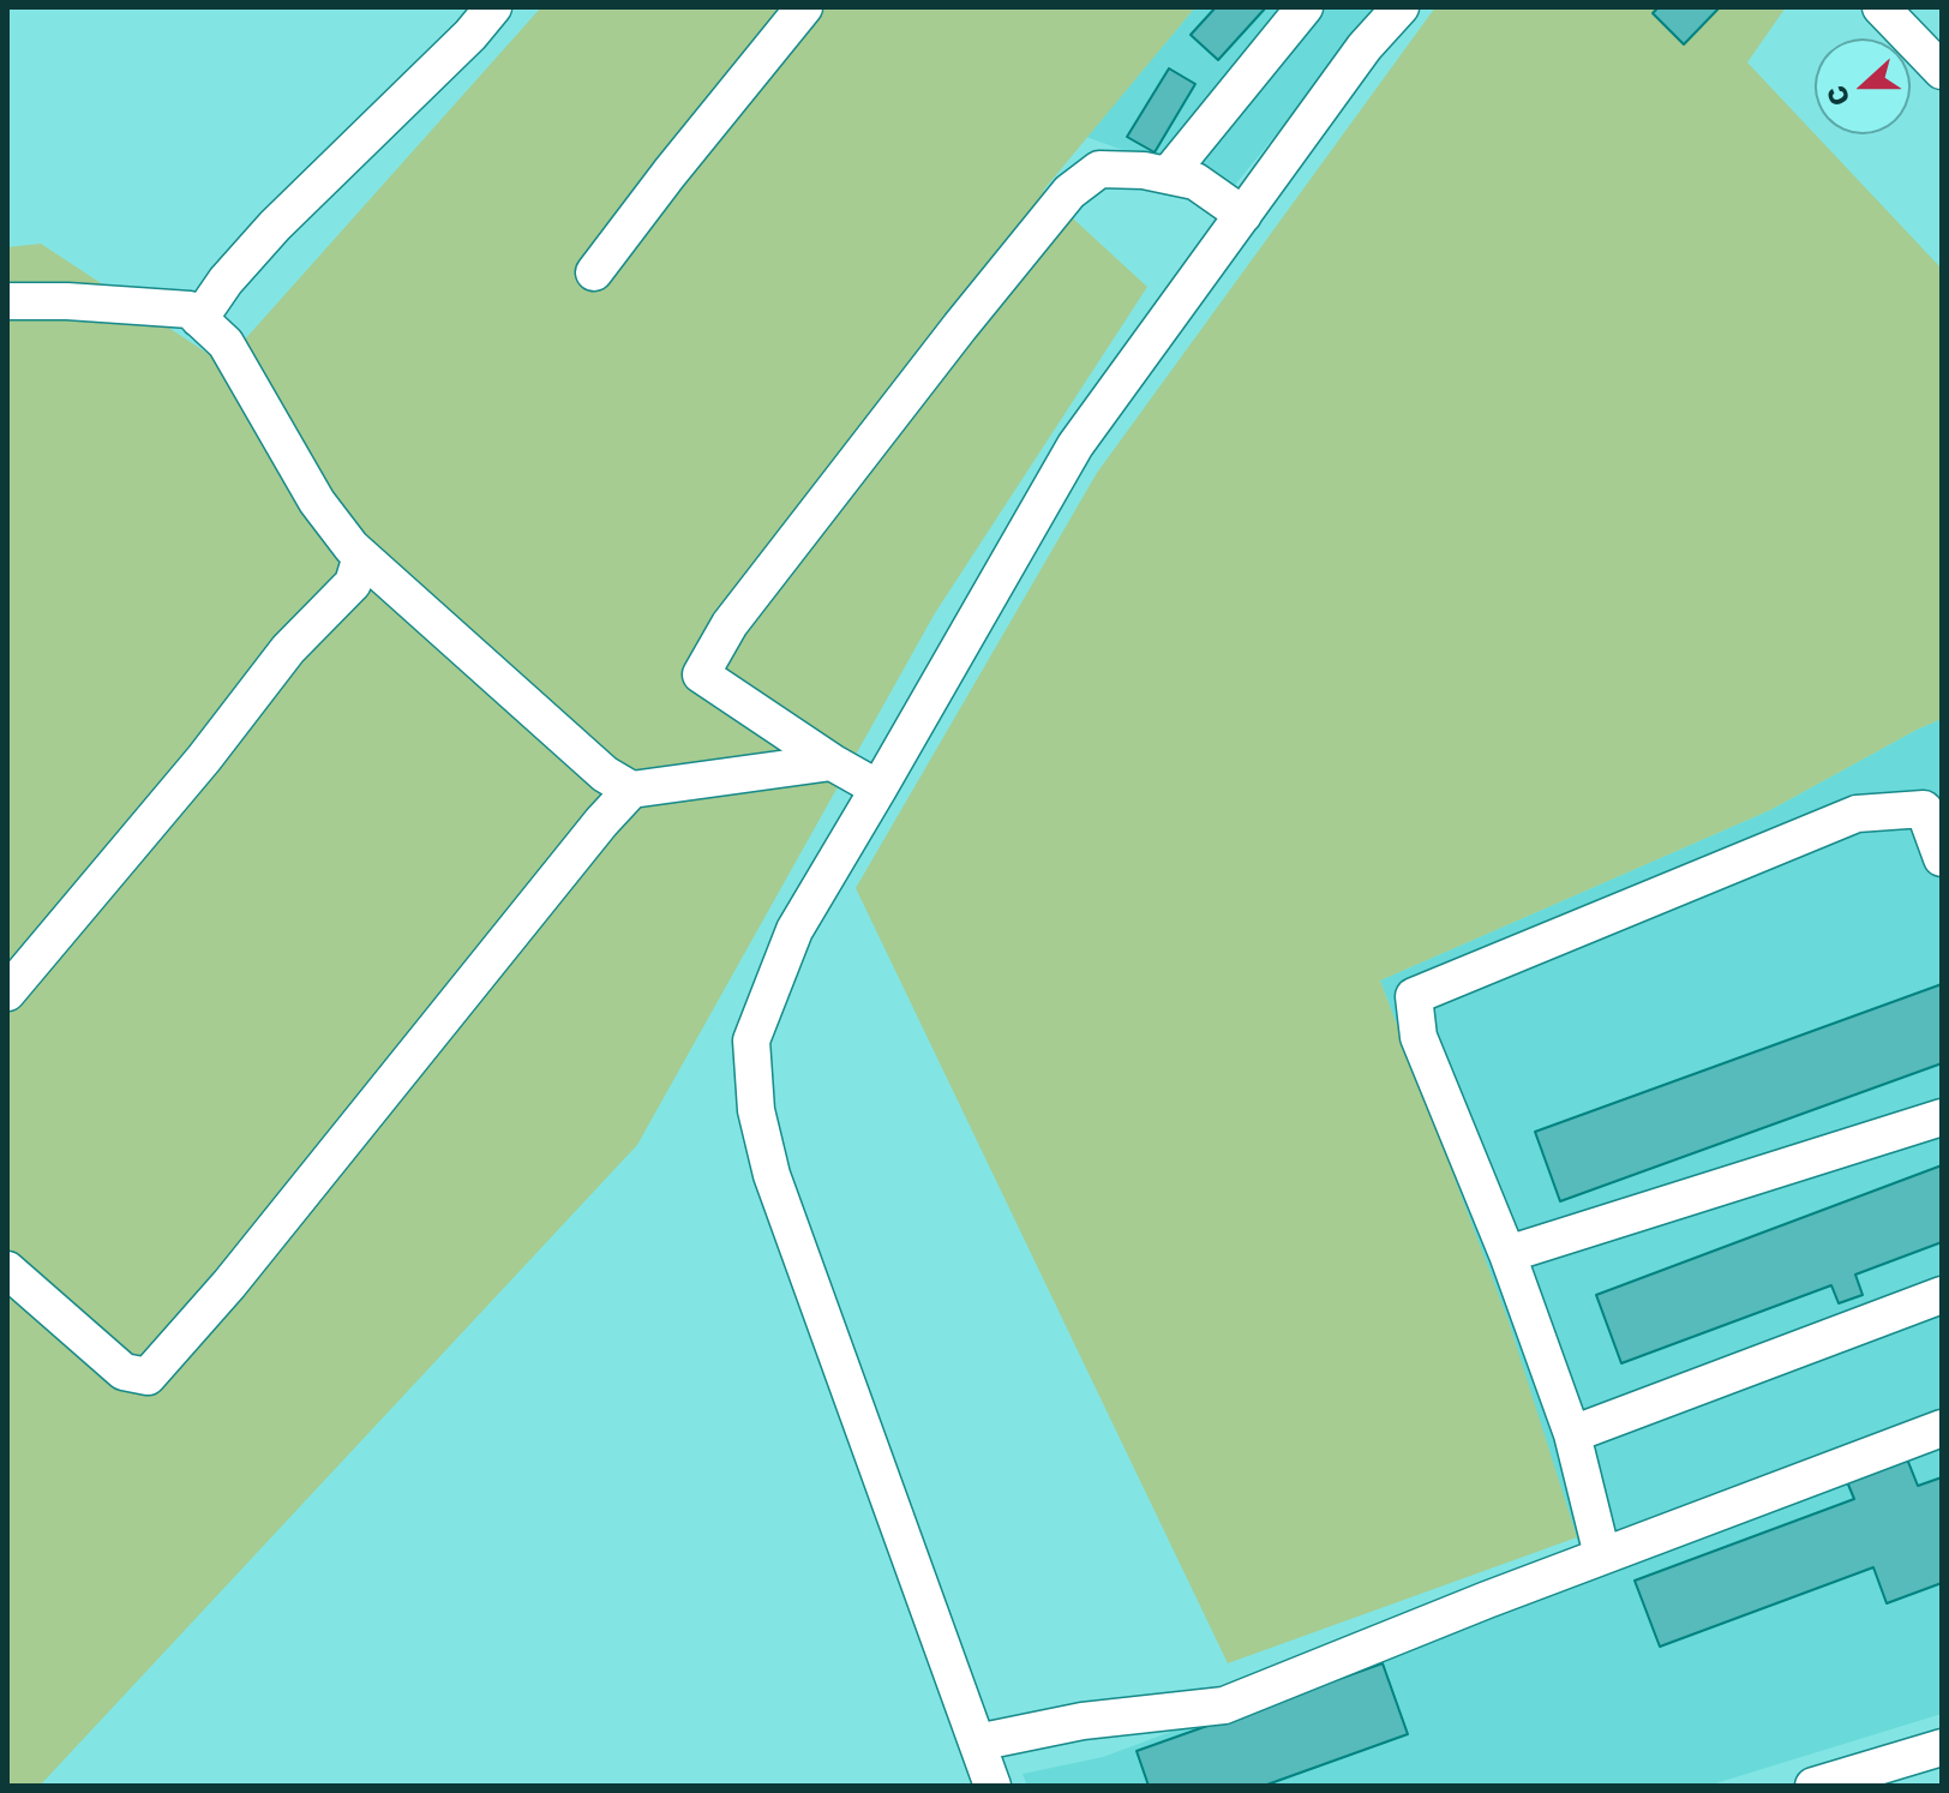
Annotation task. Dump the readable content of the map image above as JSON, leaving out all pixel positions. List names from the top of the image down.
{
  "north": "left"
}
